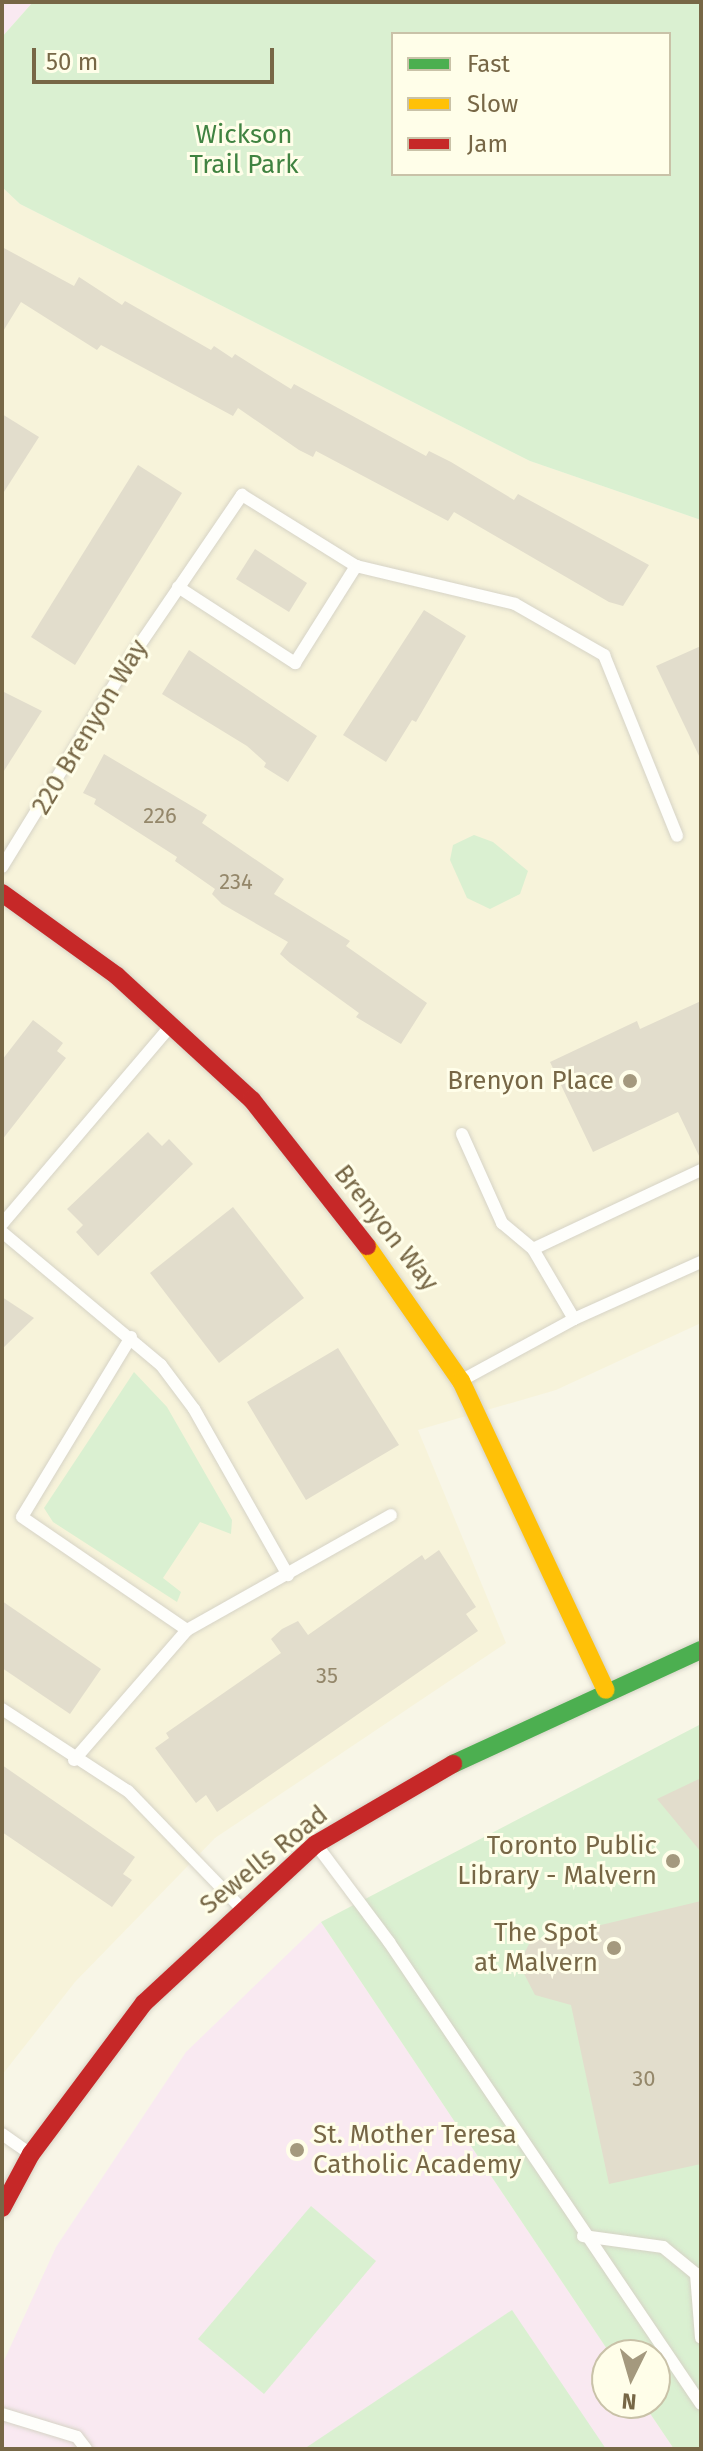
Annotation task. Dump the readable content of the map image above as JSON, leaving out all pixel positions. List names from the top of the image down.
{
  "streets": {
    "street": ["Brenyon Way", "Sewells Road"],
    "lane": ["220 Brenyon Way"]
  },
  "crossings": [
    ["Brenyon Way", "Sewells Road"]
  ],
  "parks": ["Wickson Trail Park"],
  "places": [
    "Brenyon Place",
    "Toronto Public Library - Malvern",
    "The Spot at Malvern",
    "St. Mother Teresa Catholic Academy"
  ],
  "house_numbers": [
    "226",
    "234",
    "35",
    "30"
  ],
  "legend": ["Fast", "Slow", "Jam"],
  "scale_bar": "50 m",
  "north": "bottom"
}
